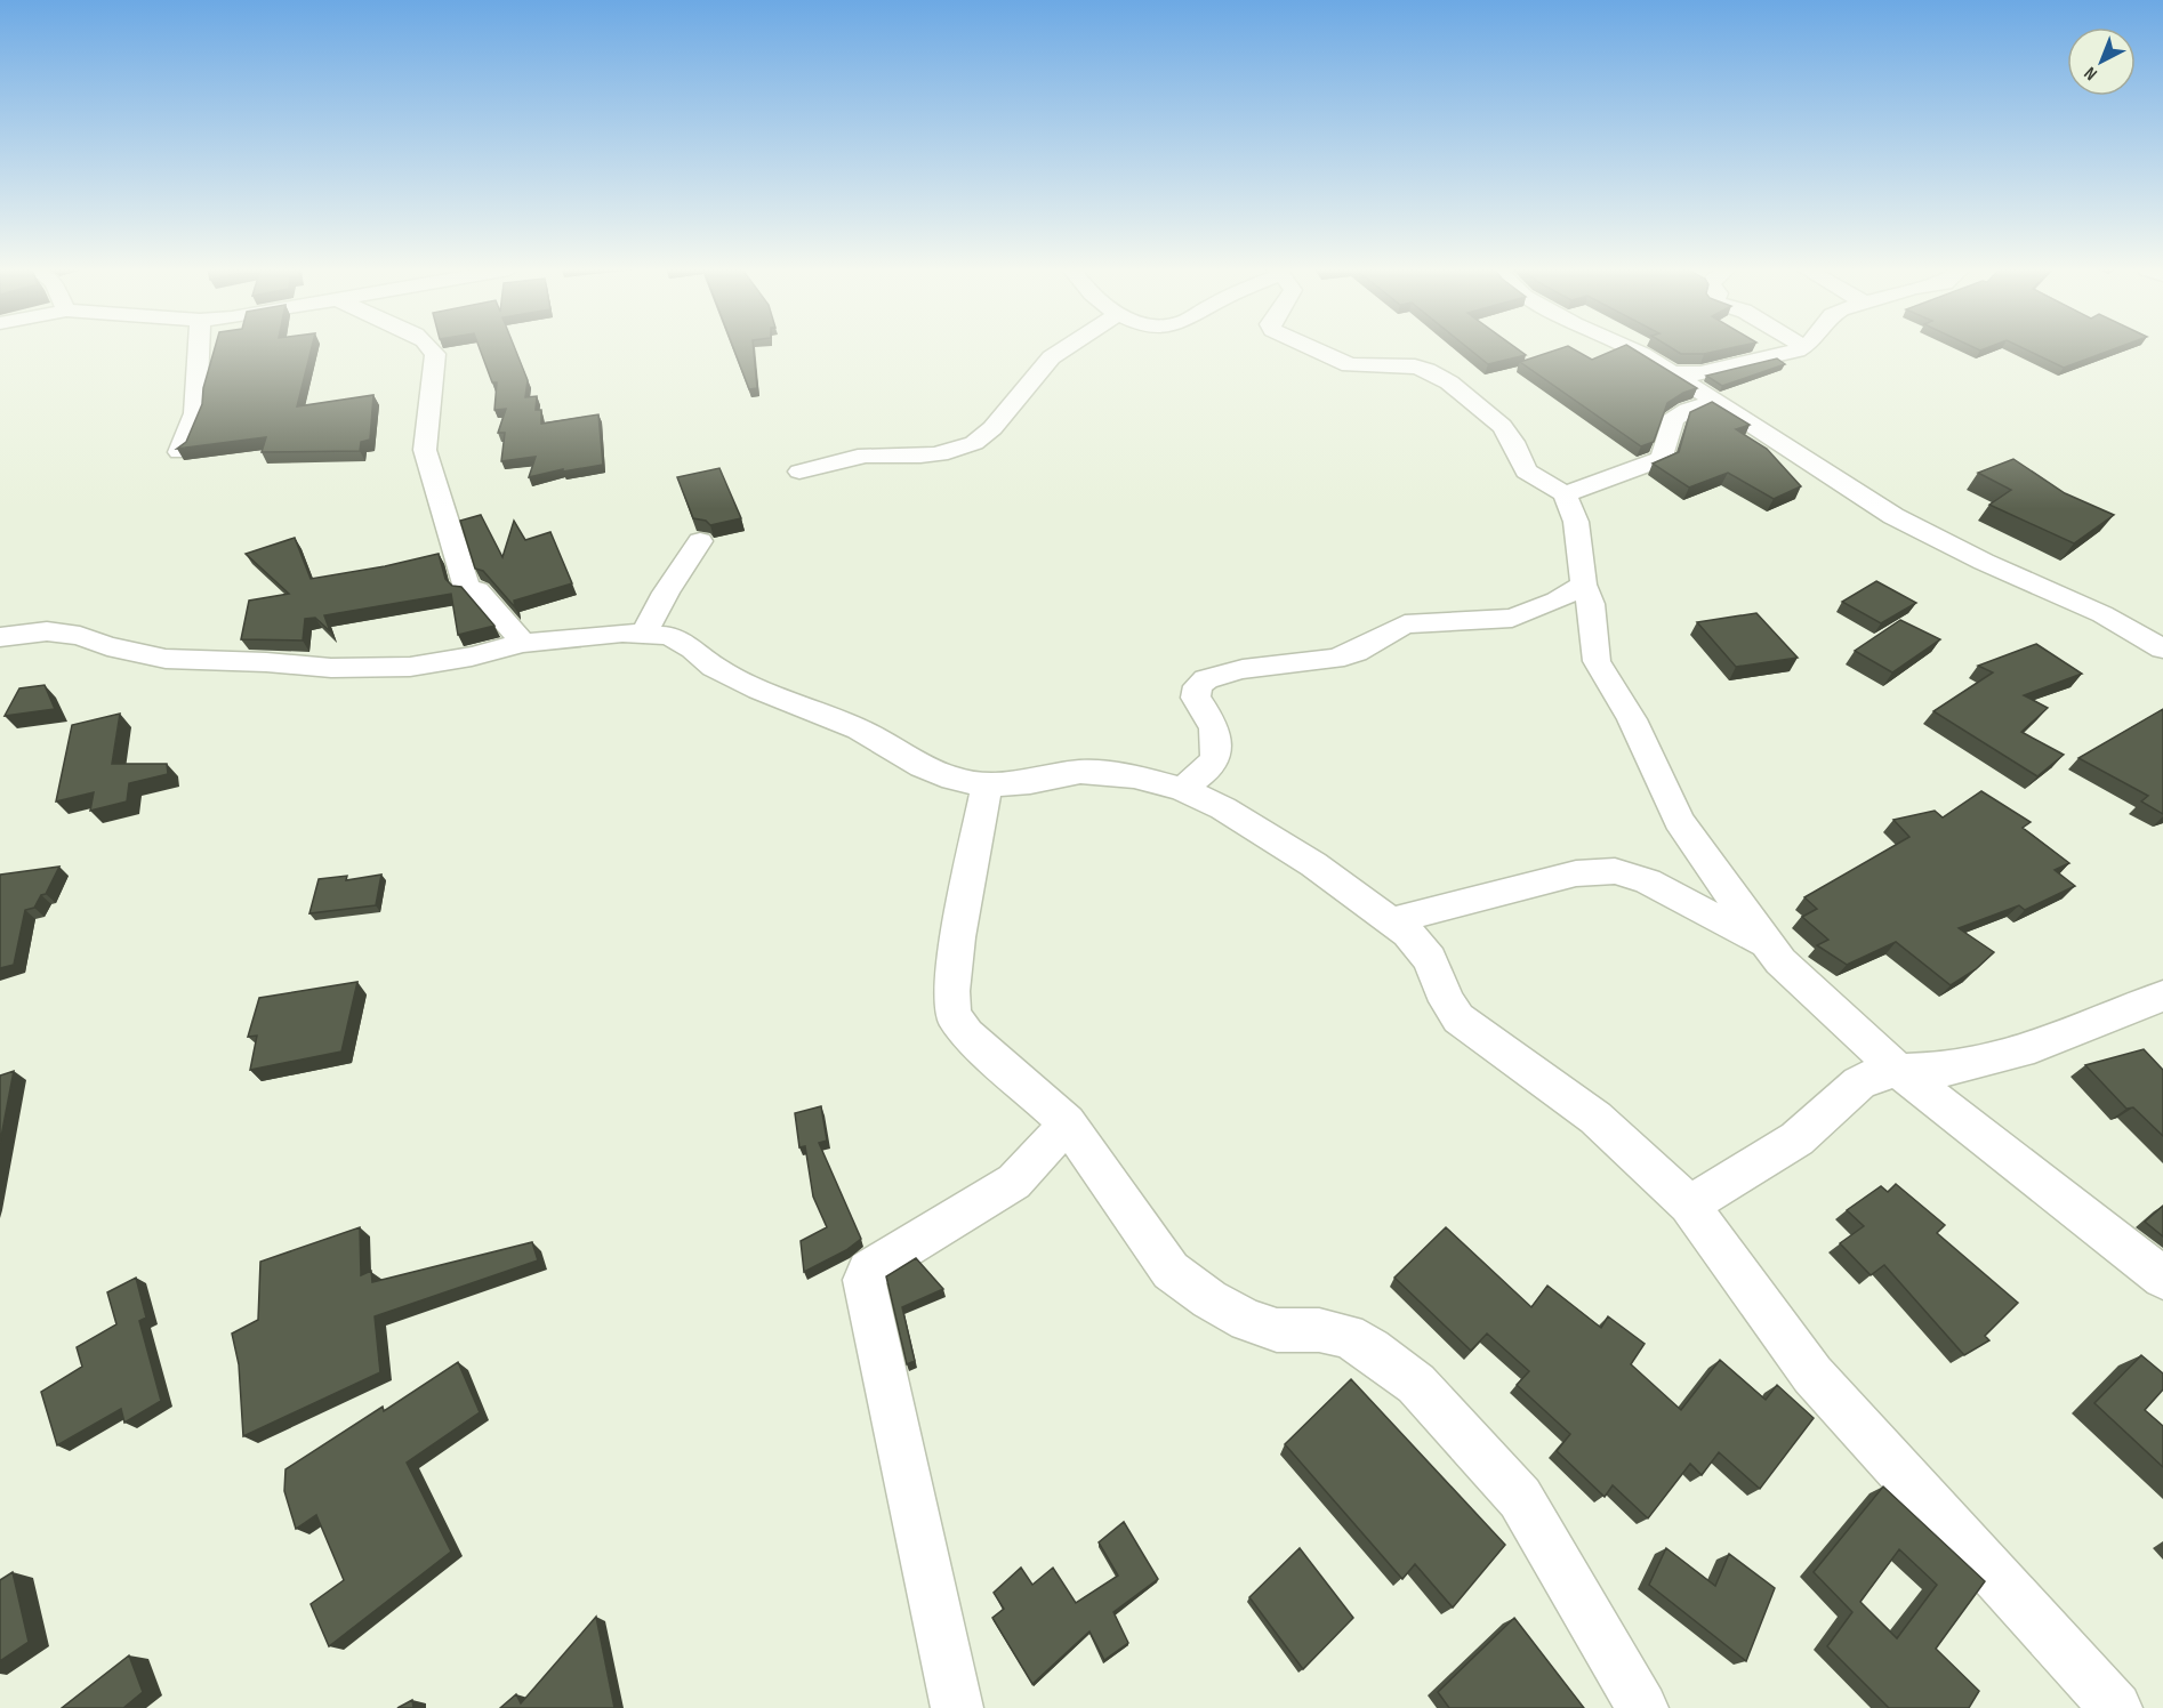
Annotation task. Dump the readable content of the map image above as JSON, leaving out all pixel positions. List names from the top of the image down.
{
  "north": "bottom left"
}
